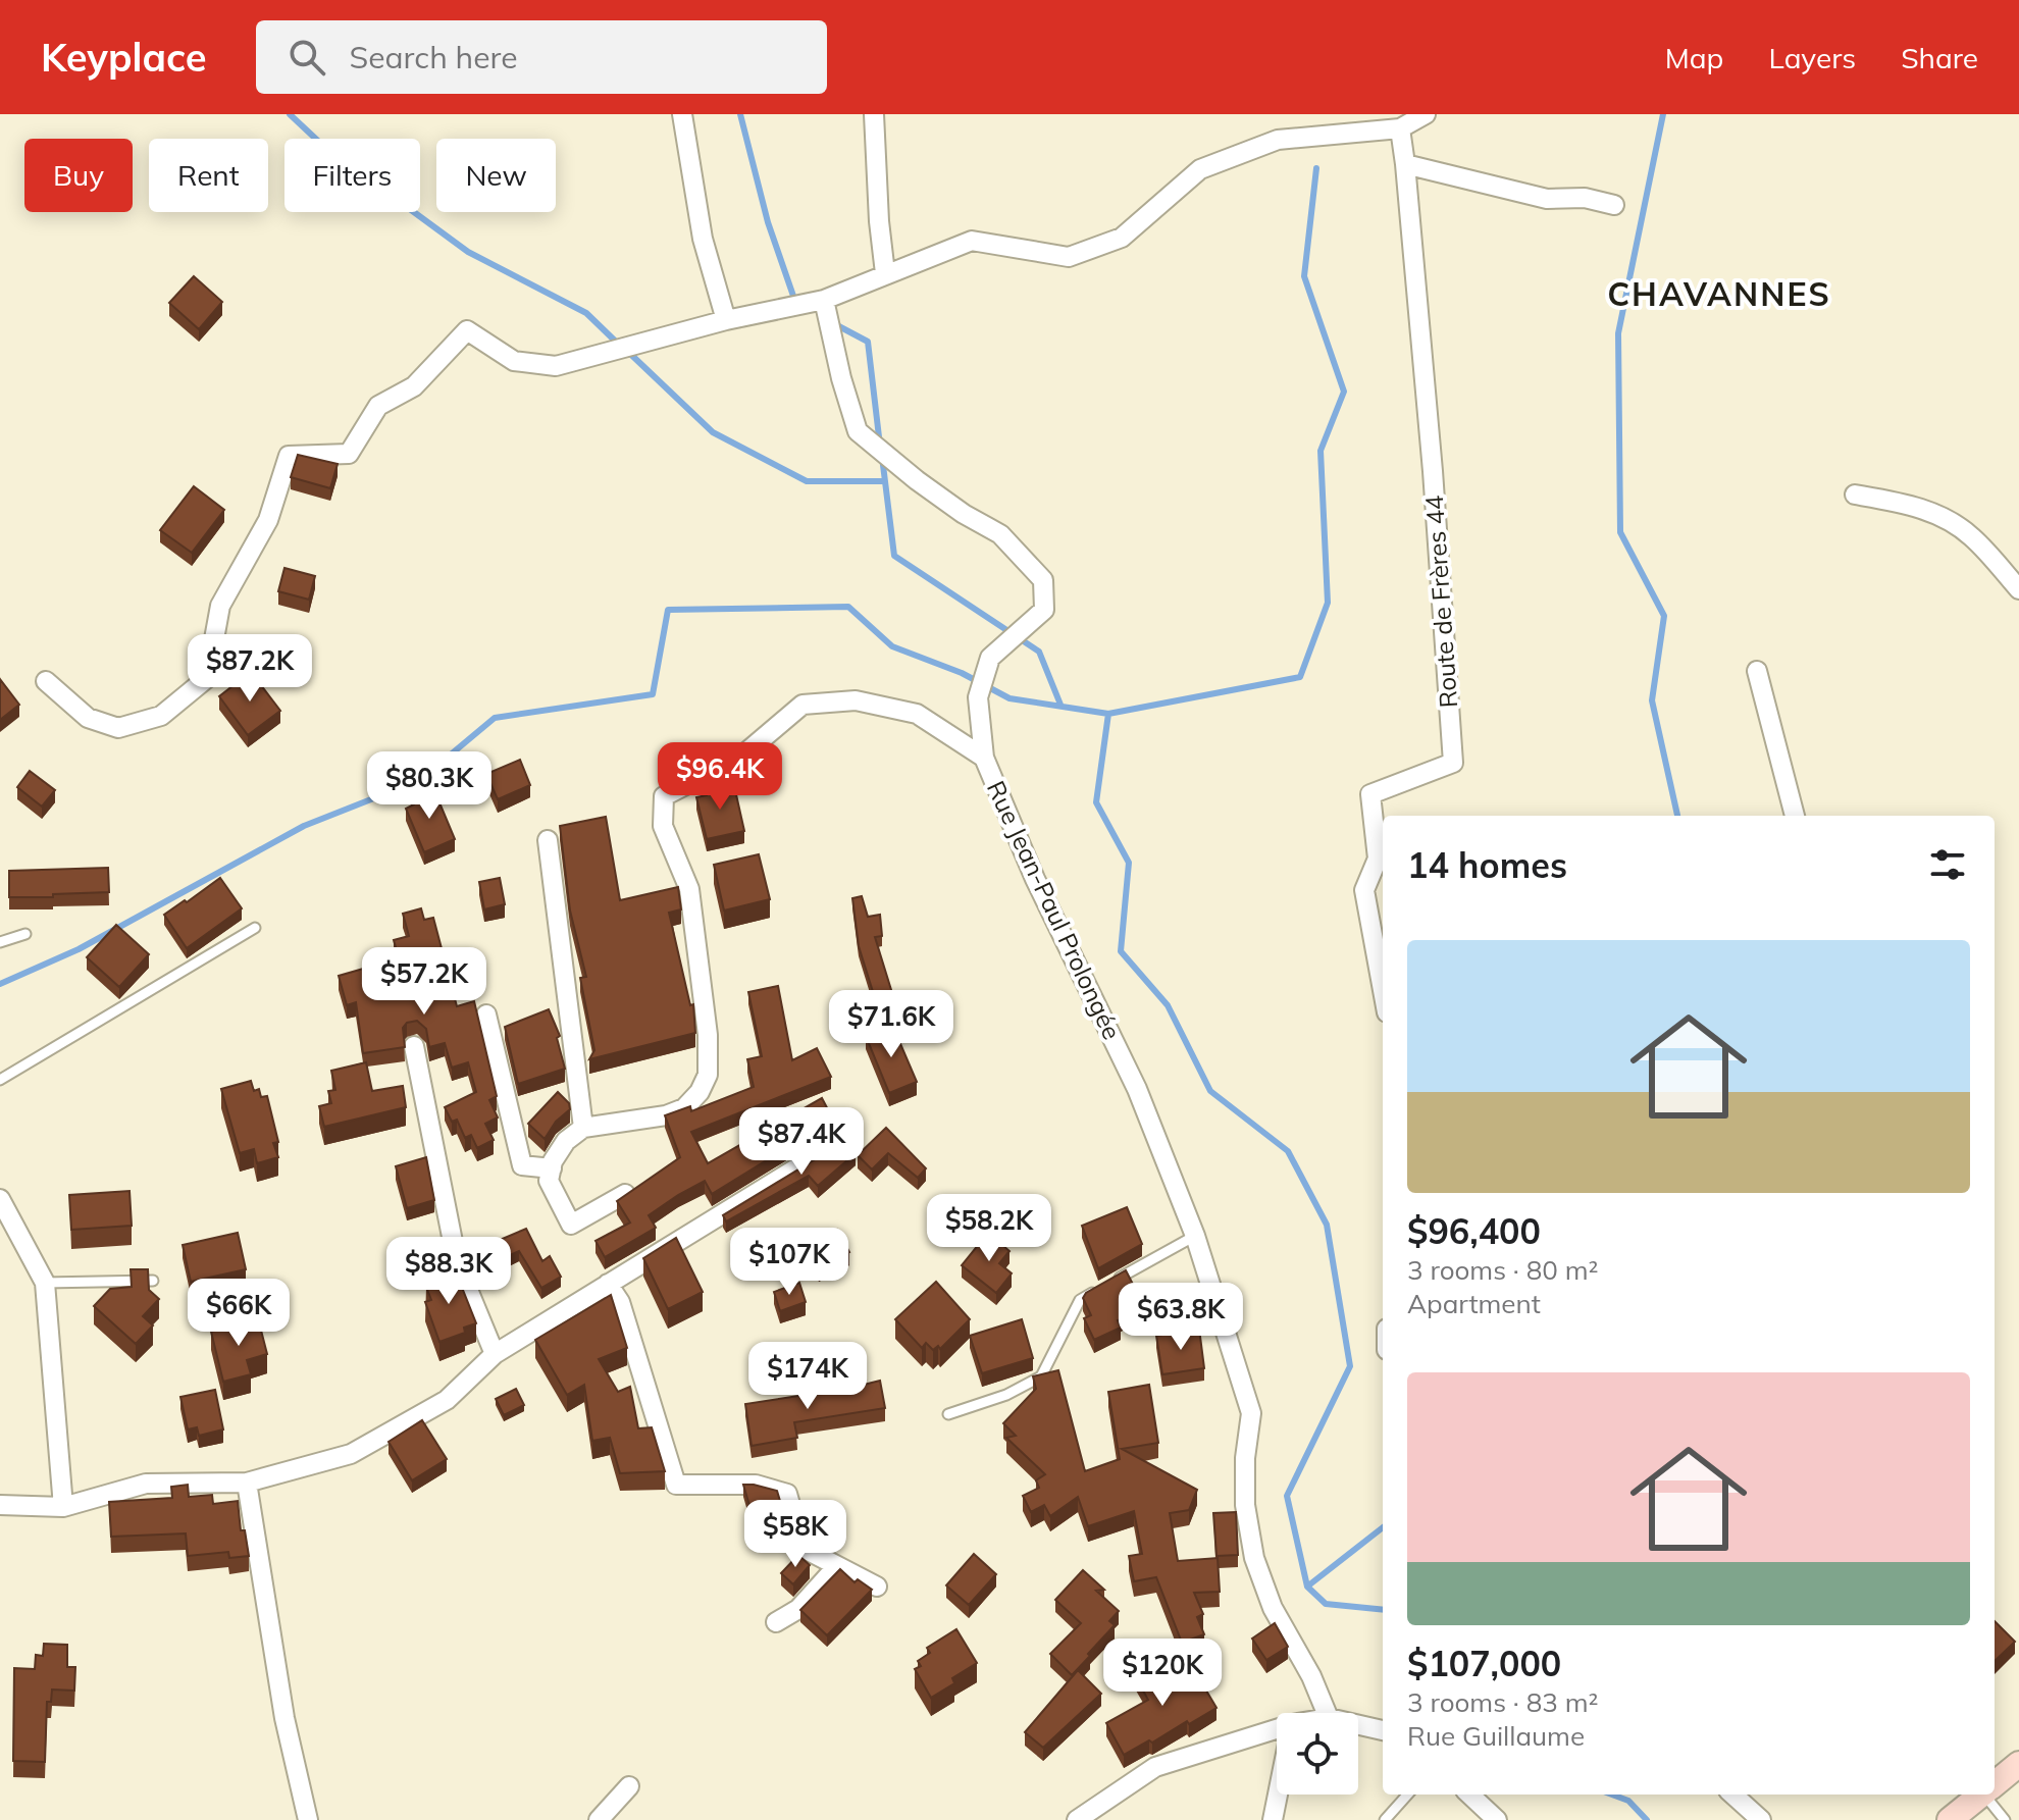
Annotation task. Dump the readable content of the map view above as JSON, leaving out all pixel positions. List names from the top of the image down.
{
  "streets": {
    "street": ["Route de Frères 44", "Rue Jean-Paul Prolongée"]
  },
  "districts": ["CHAVANNES"],
  "page": {
    "header": "Keyplace",
    "search": "Search here",
    "nav": ["Map", "Layers", "Share"],
    "chip": [
      "Buy",
      "Rent",
      "Filters",
      "New"
    ],
    "price": [
      "$87.2K",
      "$96.4K",
      "$80.3K",
      "$57.2K",
      "$71.6K",
      "$87.4K",
      "$58.2K",
      "$107K",
      "$88.3K",
      "$66K",
      "$63.8K",
      "$174K",
      "$58K",
      "$120K"
    ],
    "heading": "14 homes",
    "list": [
      {
        "name": "$96,400",
        "note": "3 rooms · 80 m² · Apartment"
      },
      {
        "name": "$107,000",
        "note": "3 rooms · 83 m² · Rue Guillaume"
      }
    ]
  }
}
